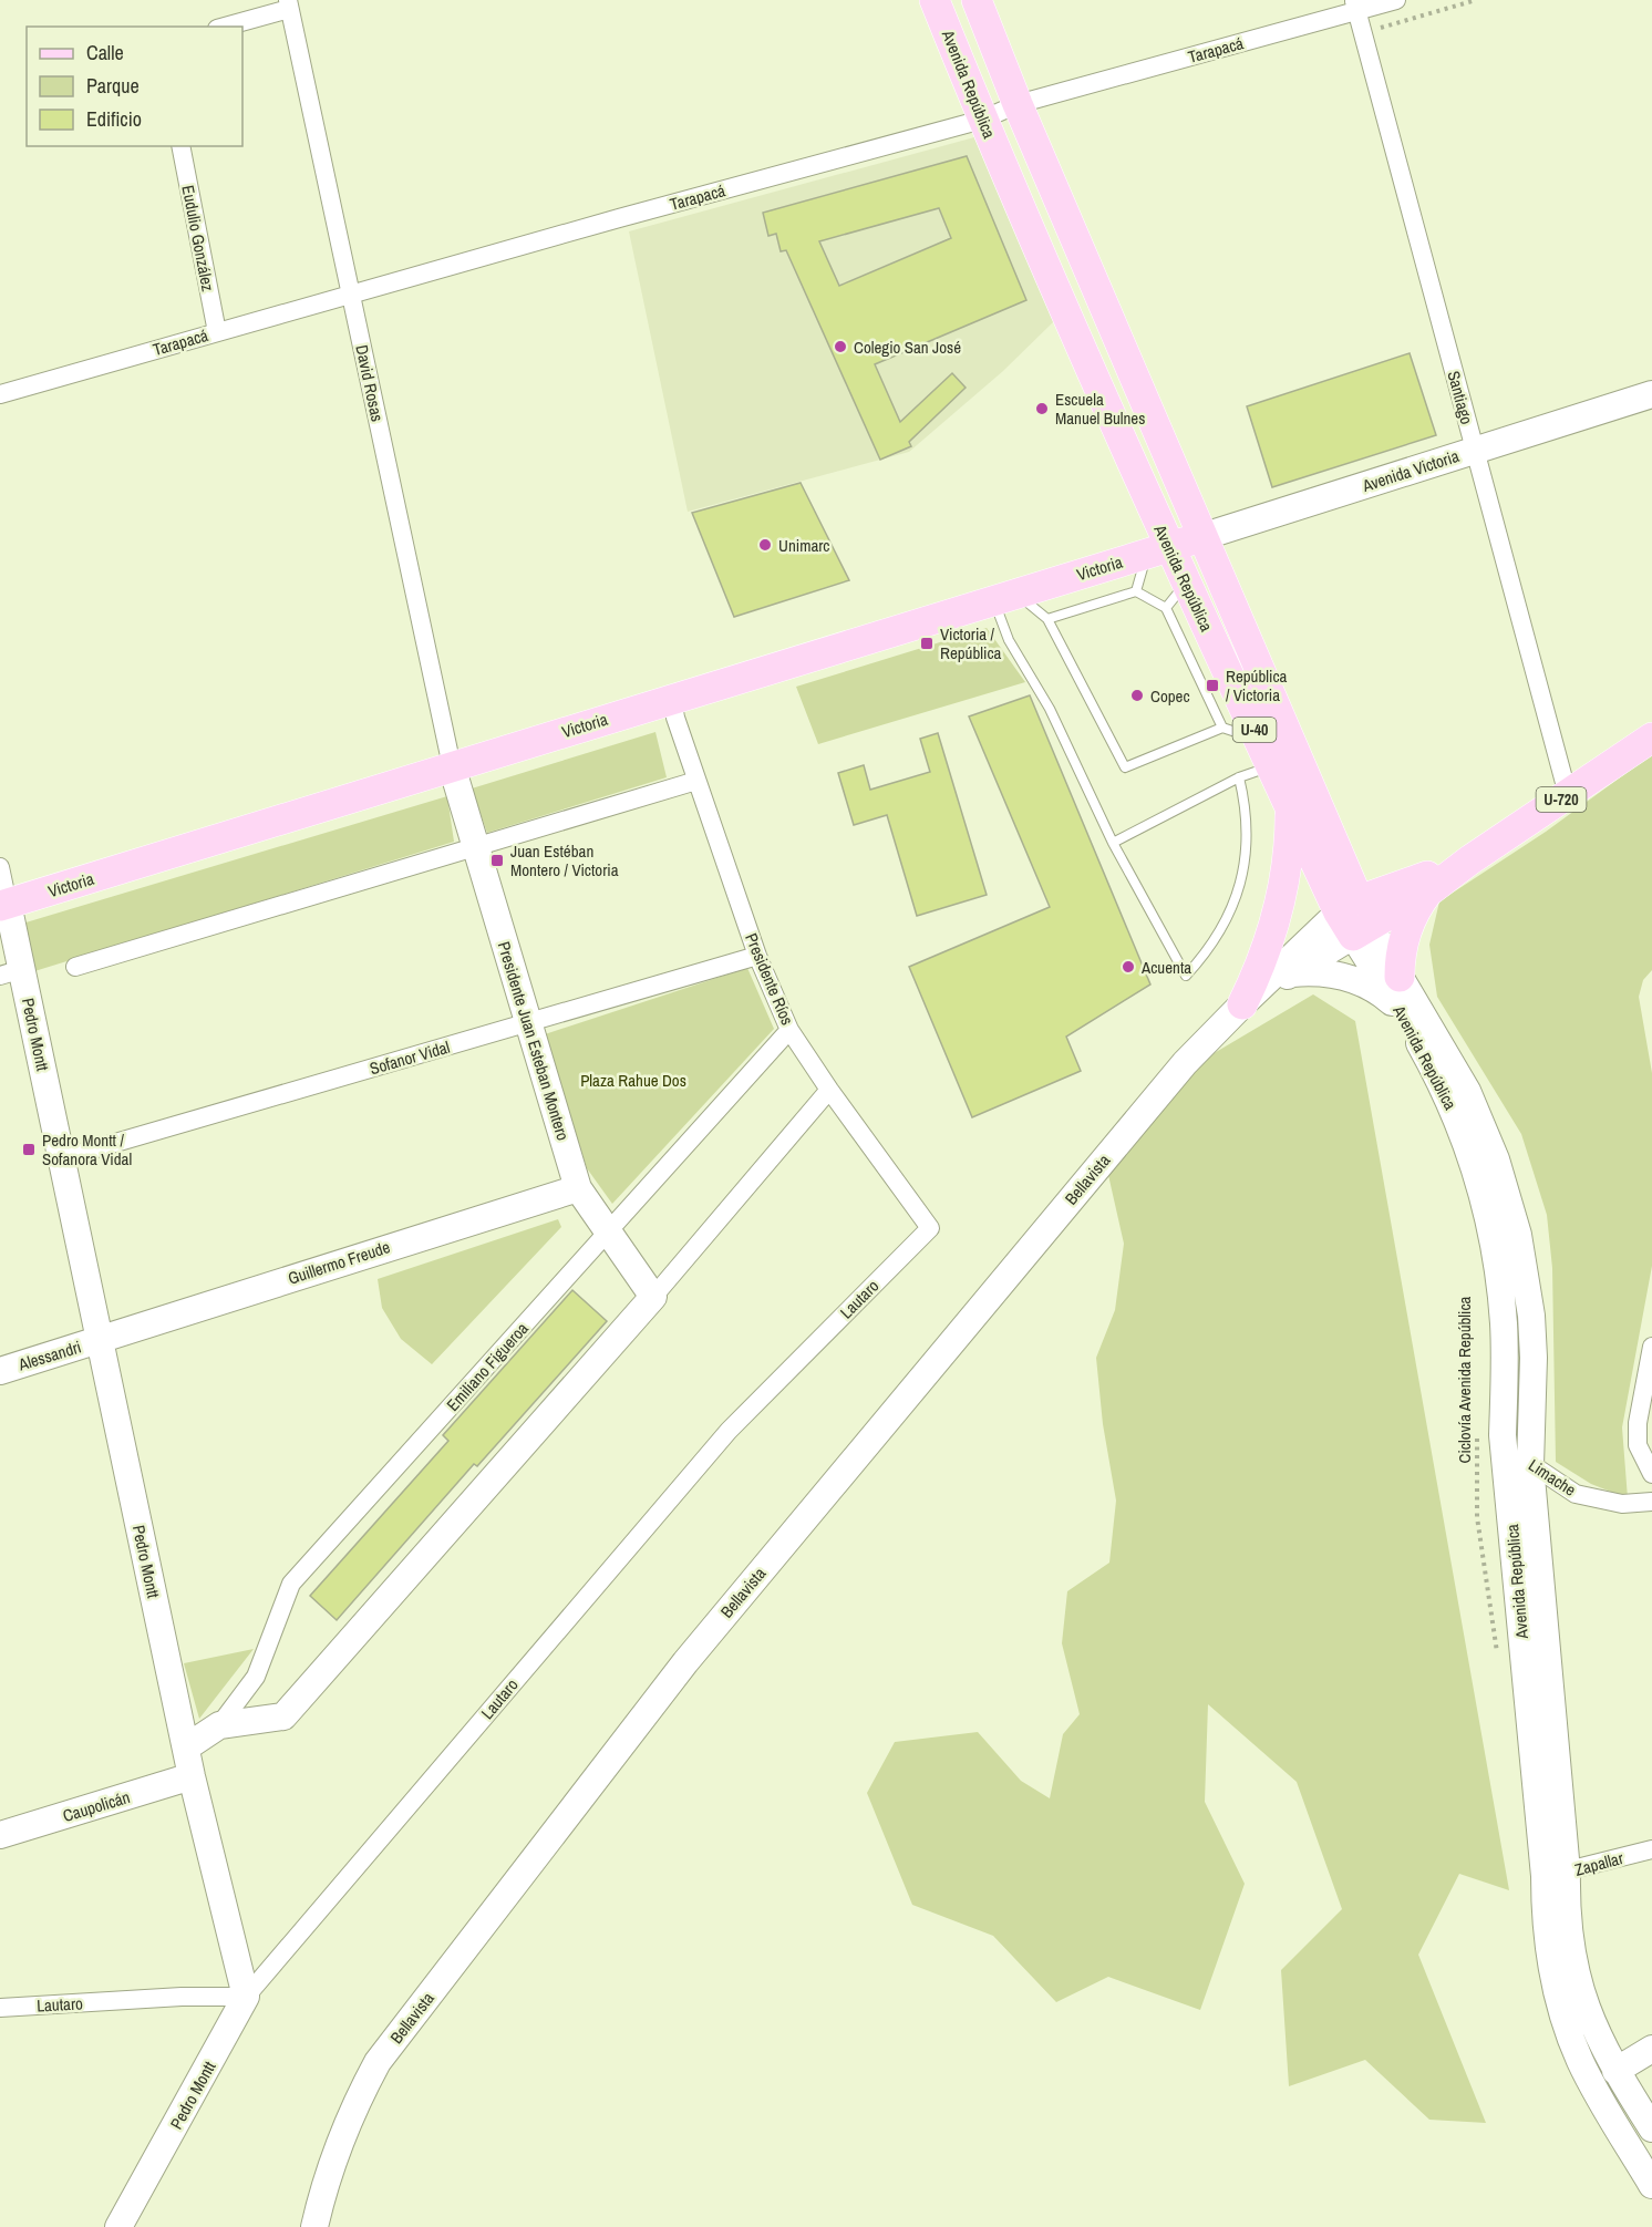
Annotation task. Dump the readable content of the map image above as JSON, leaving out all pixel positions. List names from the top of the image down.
{
  "streets": {
    "main road": [
      "Avenida República",
      "Avenida Victoria",
      "Victoria",
      "U-40",
      "U-720",
      "Bellavista"
    ],
    "street": [
      "Tarapacá",
      "Eudulio González",
      "David Rosas",
      "Santiago",
      "Presidente Ríos",
      "Pedro Montt",
      "Presidente Juan Esteban Montero",
      "Sofanor Vidal",
      "Guillermo Freude",
      "Lautaro",
      "Alessandri",
      "Emiliano Figueroa",
      "Limache",
      "Caupolicán",
      "Zapallar"
    ],
    "path": ["Ciclovía Avenida República"]
  },
  "crossings": [
    ["Tarapacá", "Avenida República"],
    ["Tarapacá", "Eudulio González"],
    ["Tarapacá", "David Rosas"],
    ["Tarapacá", "Santiago"],
    ["Avenida República", "Avenida Victoria"],
    ["Avenida República", "Victoria"],
    ["Avenida República", "Bellavista"],
    ["Avenida República", "Ciclovía Avenida República"],
    ["Avenida República", "Limache"],
    ["Avenida República", "Zapallar"],
    ["David Rosas", "Victoria"],
    ["David Rosas", "Presidente Juan Esteban Montero"],
    ["Santiago", "Avenida Victoria"],
    ["Santiago", "Bellavista"],
    ["Avenida Victoria", "Victoria"],
    ["Victoria", "Presidente Ríos"],
    ["Victoria", "Pedro Montt"],
    ["Victoria", "Presidente Juan Esteban Montero"],
    ["Presidente Ríos", "Sofanor Vidal"],
    ["Presidente Ríos", "Lautaro"],
    ["Presidente Ríos", "Emiliano Figueroa"],
    ["Pedro Montt", "Sofanor Vidal"],
    ["Pedro Montt", "Guillermo Freude"],
    ["Pedro Montt", "Lautaro"],
    ["Pedro Montt", "Alessandri"],
    ["Pedro Montt", "Emiliano Figueroa"],
    ["Pedro Montt", "Caupolicán"],
    ["Presidente Juan Esteban Montero", "Sofanor Vidal"],
    ["Presidente Juan Esteban Montero", "Guillermo Freude"],
    ["Presidente Juan Esteban Montero", "Emiliano Figueroa"],
    ["Guillermo Freude", "Alessandri"],
    ["Ciclovía Avenida República", "Limache"]
  ],
  "parks": ["Plaza Rahue Dos"],
  "places": {
    "other": [
      "Colegio San José",
      "Escuela Manuel Bulnes",
      "Unimarc",
      "Copec",
      "Acuenta"
    ],
    "transit": [
      "Victoria / República",
      "República / Victoria",
      "Juan Estéban Montero / Victoria",
      "Pedro Montt / Sofanora Vidal"
    ]
  },
  "legend": ["Calle", "Parque", "Edificio"]
}
